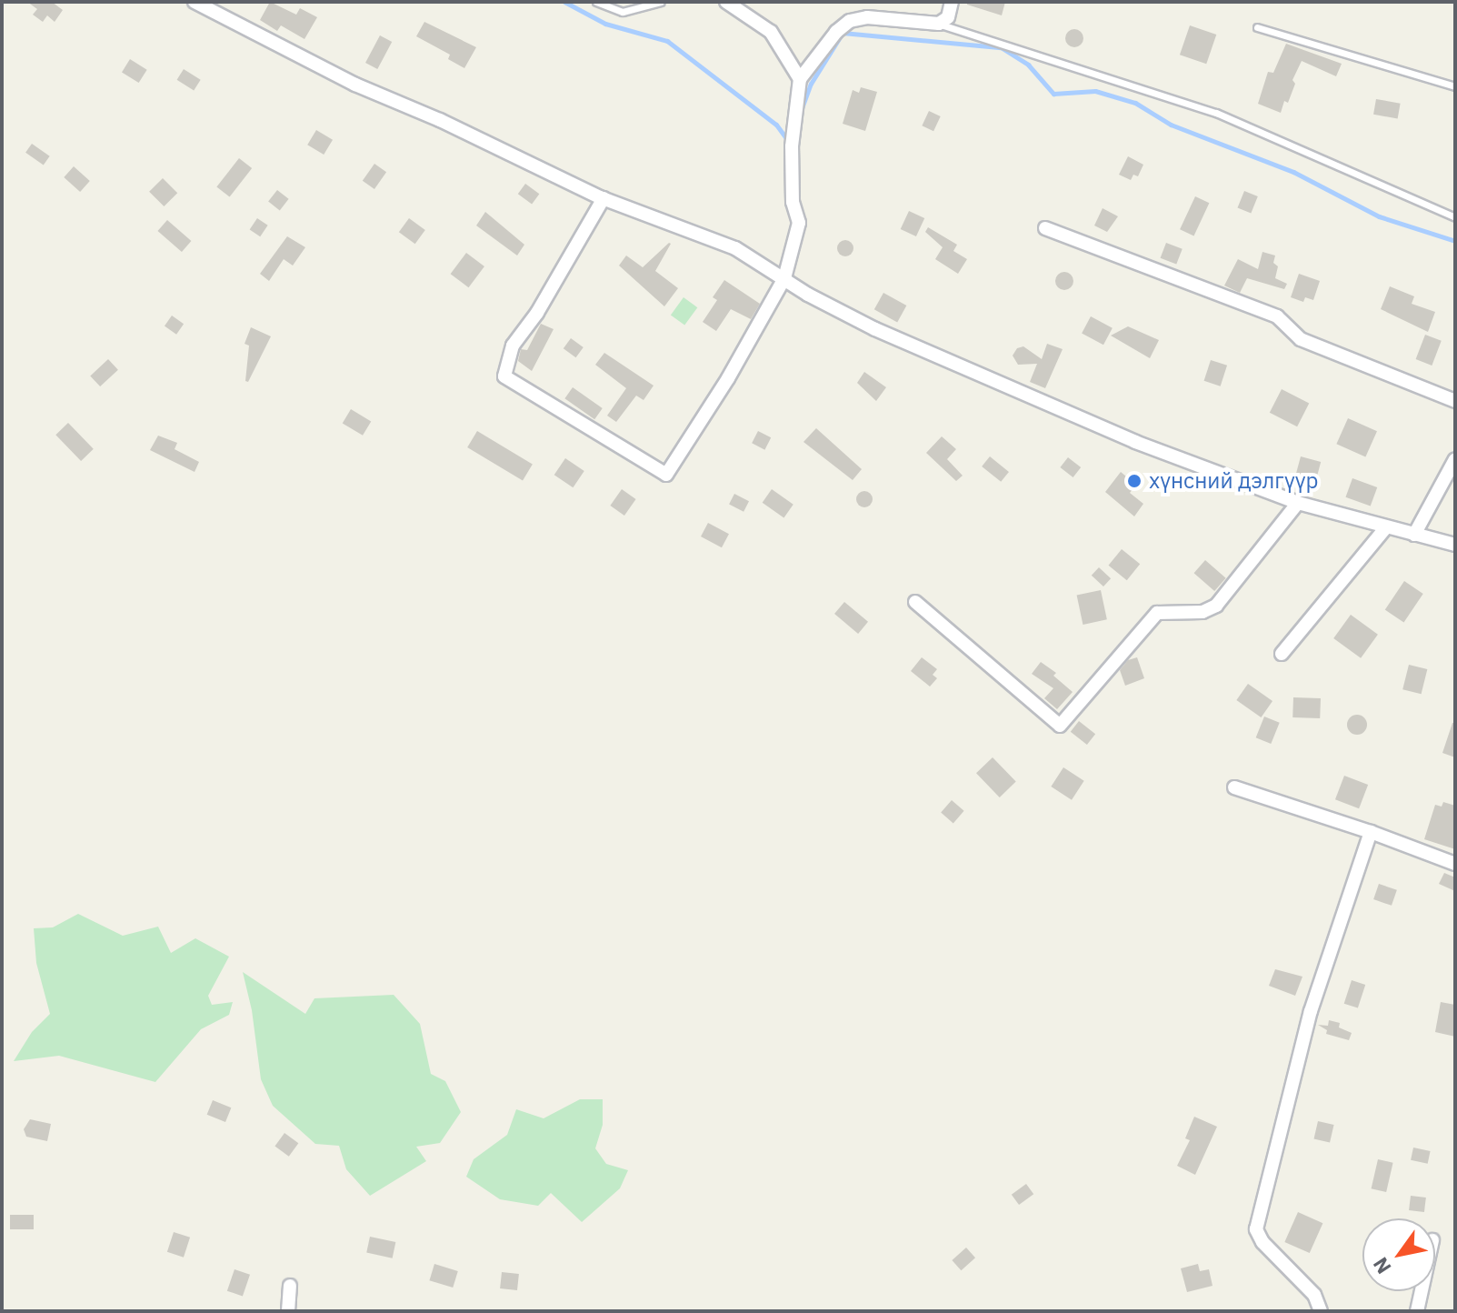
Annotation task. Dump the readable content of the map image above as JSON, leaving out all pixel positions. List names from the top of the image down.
{
  "places": ["хүнсний дэлгүүр"],
  "north": "bottom left"
}
